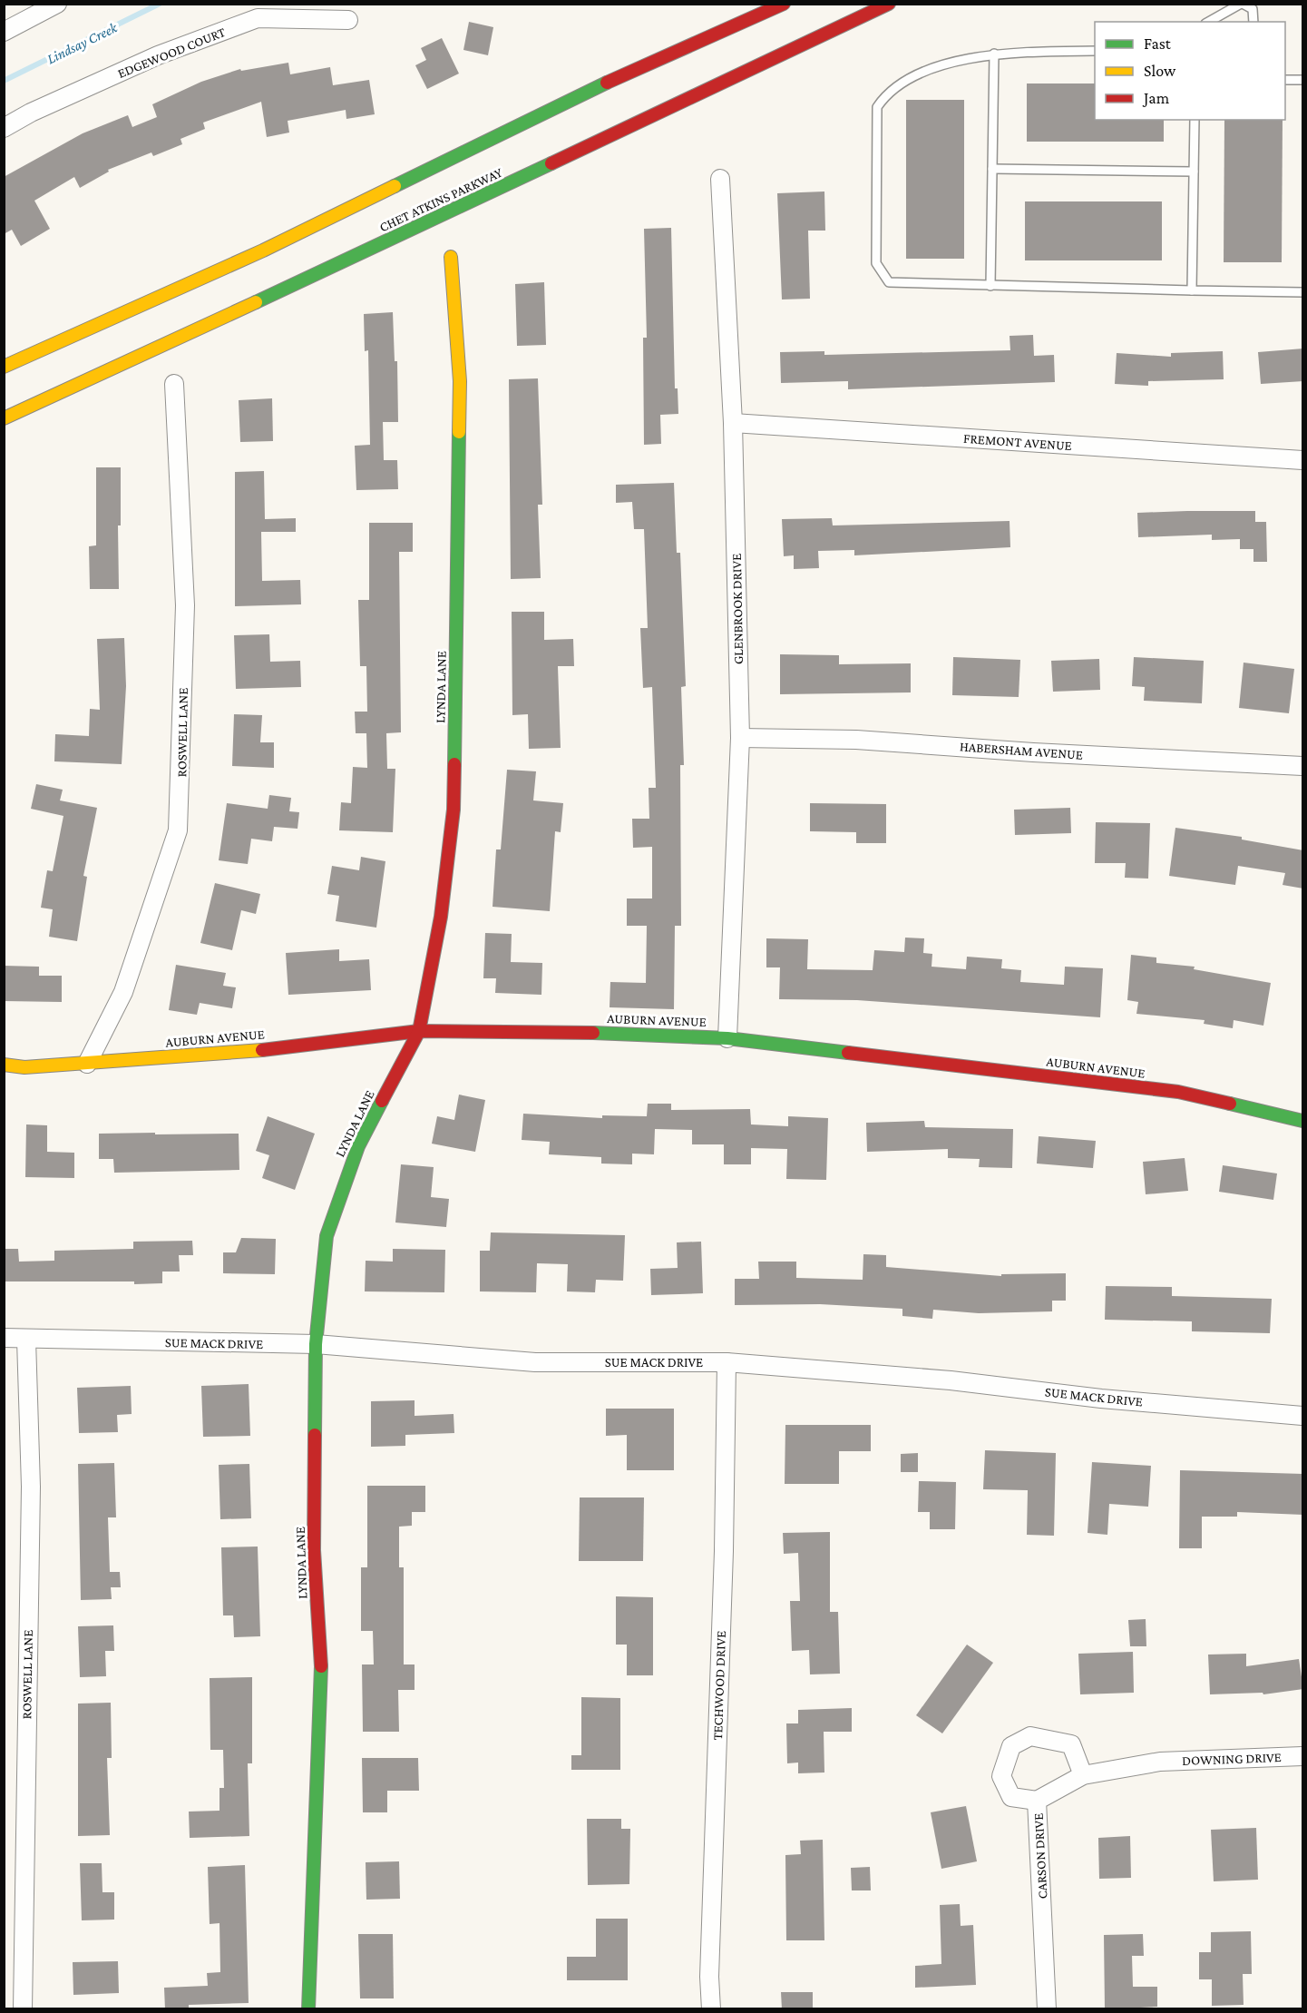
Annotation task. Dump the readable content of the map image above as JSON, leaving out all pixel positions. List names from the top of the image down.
{
  "streets": {
    "main road": ["CHET ATKINS PARKWAY", "LYNDA LANE", "AUBURN AVENUE"],
    "street": [
      "EDGEWOOD COURT",
      "FREMONT AVENUE",
      "GLENBROOK DRIVE",
      "ROSWELL LANE",
      "HABERSHAM AVENUE",
      "SUE MACK DRIVE",
      "TECHWOOD DRIVE",
      "DOWNING DRIVE",
      "CARSON DRIVE"
    ]
  },
  "crossings": [
    ["FREMONT AVENUE", "GLENBROOK DRIVE"],
    ["GLENBROOK DRIVE", "HABERSHAM AVENUE"],
    ["GLENBROOK DRIVE", "AUBURN AVENUE"],
    ["LYNDA LANE", "AUBURN AVENUE"],
    ["LYNDA LANE", "SUE MACK DRIVE"],
    ["ROSWELL LANE", "AUBURN AVENUE"],
    ["ROSWELL LANE", "SUE MACK DRIVE"],
    ["SUE MACK DRIVE", "TECHWOOD DRIVE"],
    ["DOWNING DRIVE", "CARSON DRIVE"]
  ],
  "water": ["Lindsay Creek"],
  "legend": ["Fast", "Slow", "Jam"]
}
